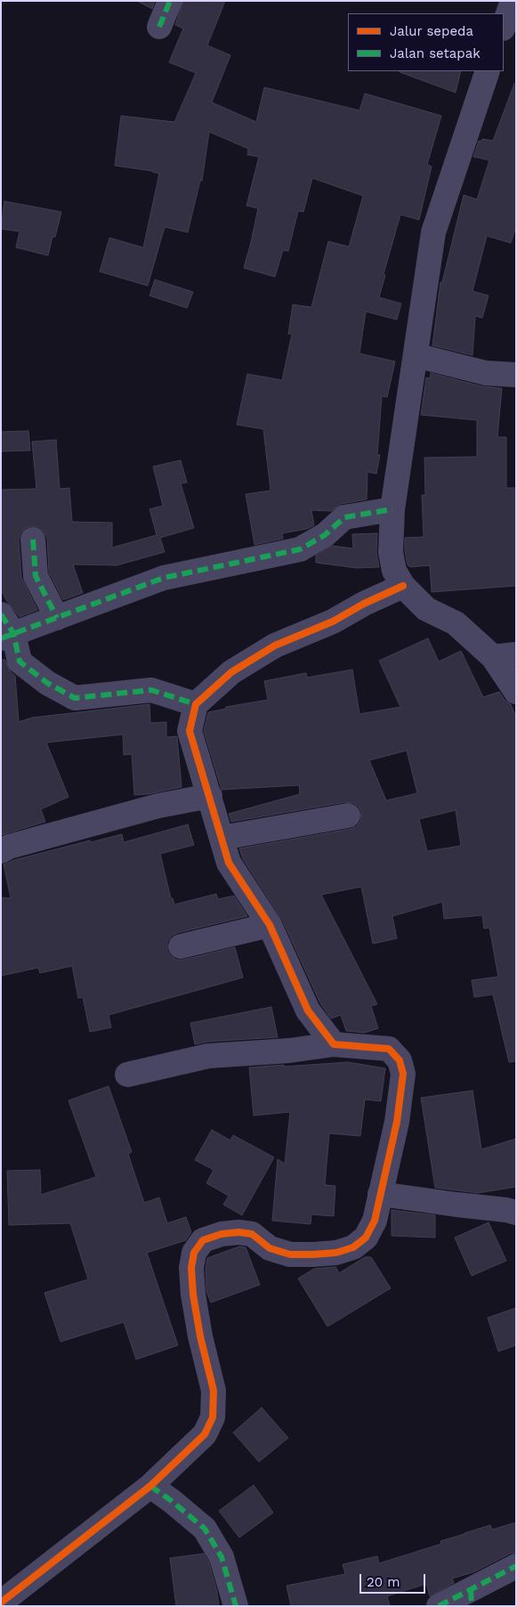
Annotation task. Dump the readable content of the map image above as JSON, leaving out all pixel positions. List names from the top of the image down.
{
  "legend": ["Jalur sepeda", "Jalan setapak"],
  "scale_bar": "20 m"
}
